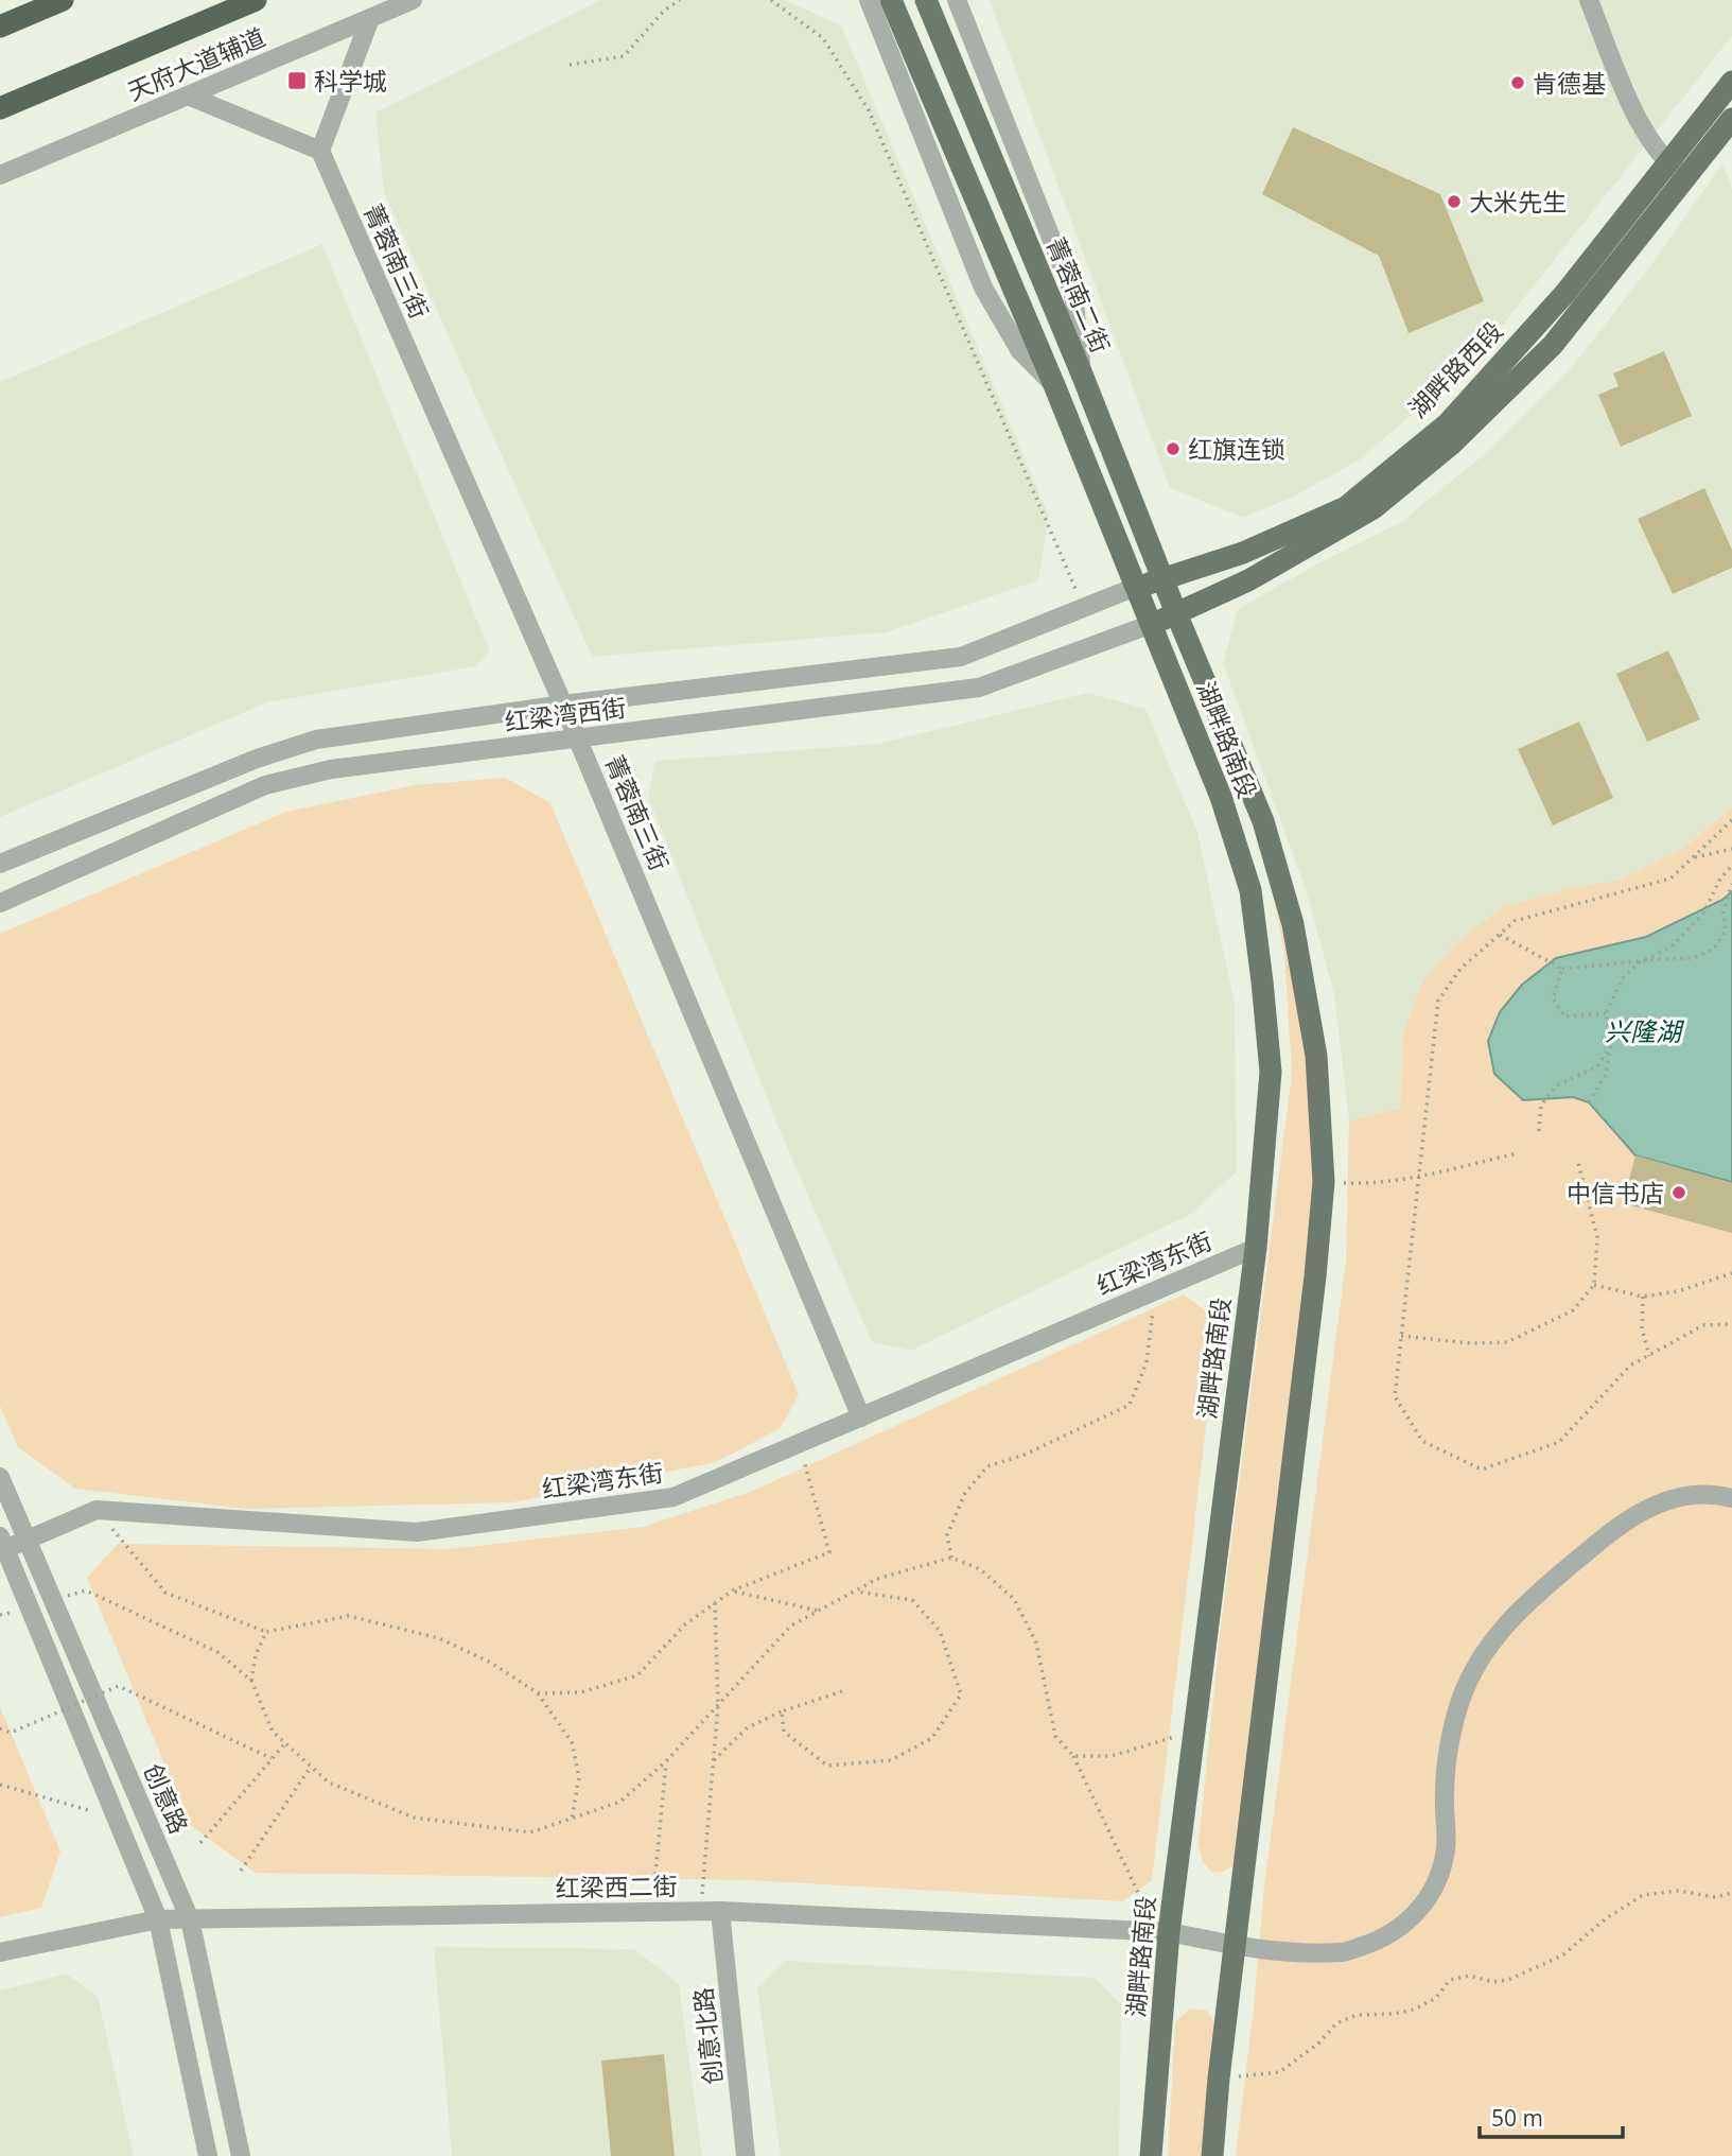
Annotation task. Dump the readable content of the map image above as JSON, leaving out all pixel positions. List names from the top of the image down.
{
  "streets": {
    "main road": ["菁蓉南二街", "湖畔路西段", "湖畔路南段"],
    "street": [
      "天府大道辅道",
      "菁蓉南三街",
      "红梁湾西街",
      "红梁湾东街",
      "创意路",
      "红梁西二街",
      "创意北路"
    ]
  },
  "crossings": [
    ["菁蓉南三街", "红梁湾西街"],
    ["菁蓉南三街", "红梁湾东街"],
    ["菁蓉南二街", "湖畔路西段"],
    ["菁蓉南二街", "湖畔路南段"],
    ["湖畔路西段", "红梁湾西街"],
    ["湖畔路西段", "湖畔路南段"],
    ["红梁湾西街", "湖畔路南段"],
    ["湖畔路南段", "红梁湾东街"],
    ["湖畔路南段", "红梁西二街"],
    ["红梁湾东街", "创意路"],
    ["创意路", "红梁西二街"],
    ["红梁西二街", "创意北路"]
  ],
  "water": ["兴隆湖"],
  "places": {
    "transit": ["科学城"],
    "other": [
      "肯德基",
      "大米先生",
      "红旗连锁",
      "中信书店"
    ]
  },
  "scale_bar": "50 m"
}
